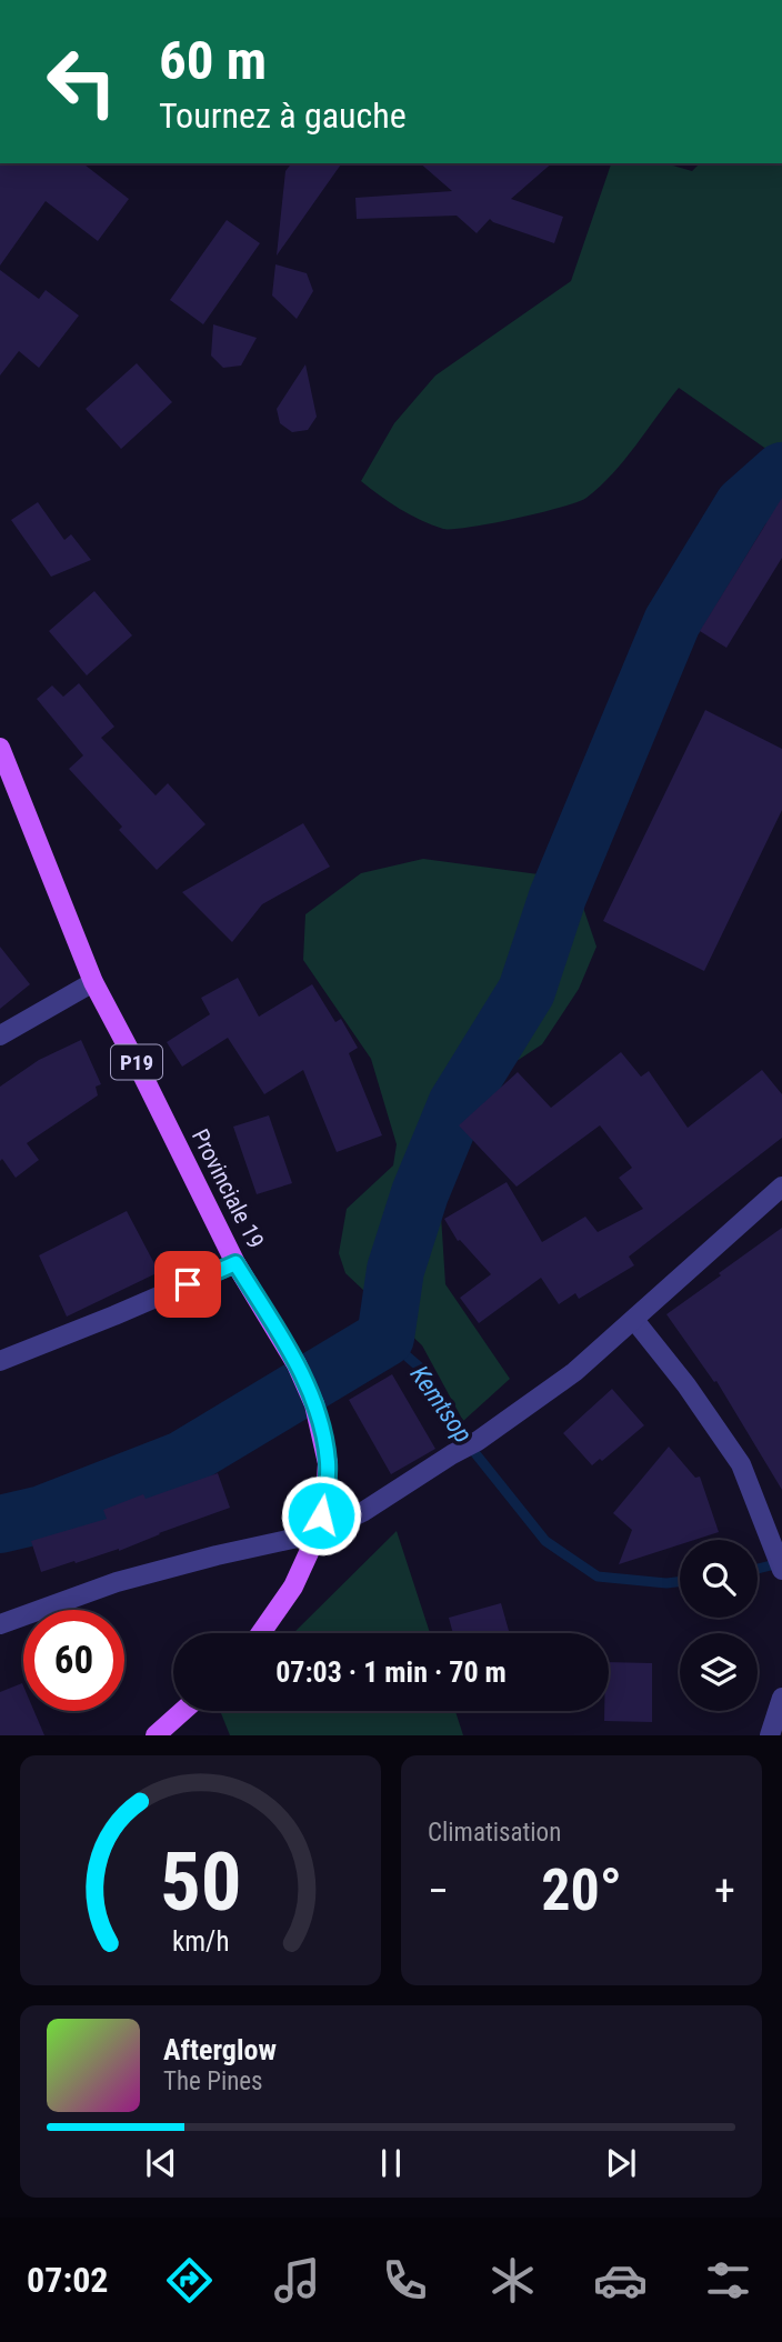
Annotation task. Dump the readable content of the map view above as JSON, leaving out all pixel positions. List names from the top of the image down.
{
  "streets": {
    "main road": ["P19", "Provinciale 19"]
  },
  "water": ["Kemtsop"],
  "page": {
    "turn": ["60 m", "Tournez à gauche"],
    "limit": "60",
    "trip": "07:03 · 1 min · 70 m",
    "tile": "Climatisation",
    "heat": ["−", "20°", "+"],
    "song": ["Afterglow", "The Pines"],
    "tabs": "07:02",
    "gauge": ["50", "km/h"]
  }
}
